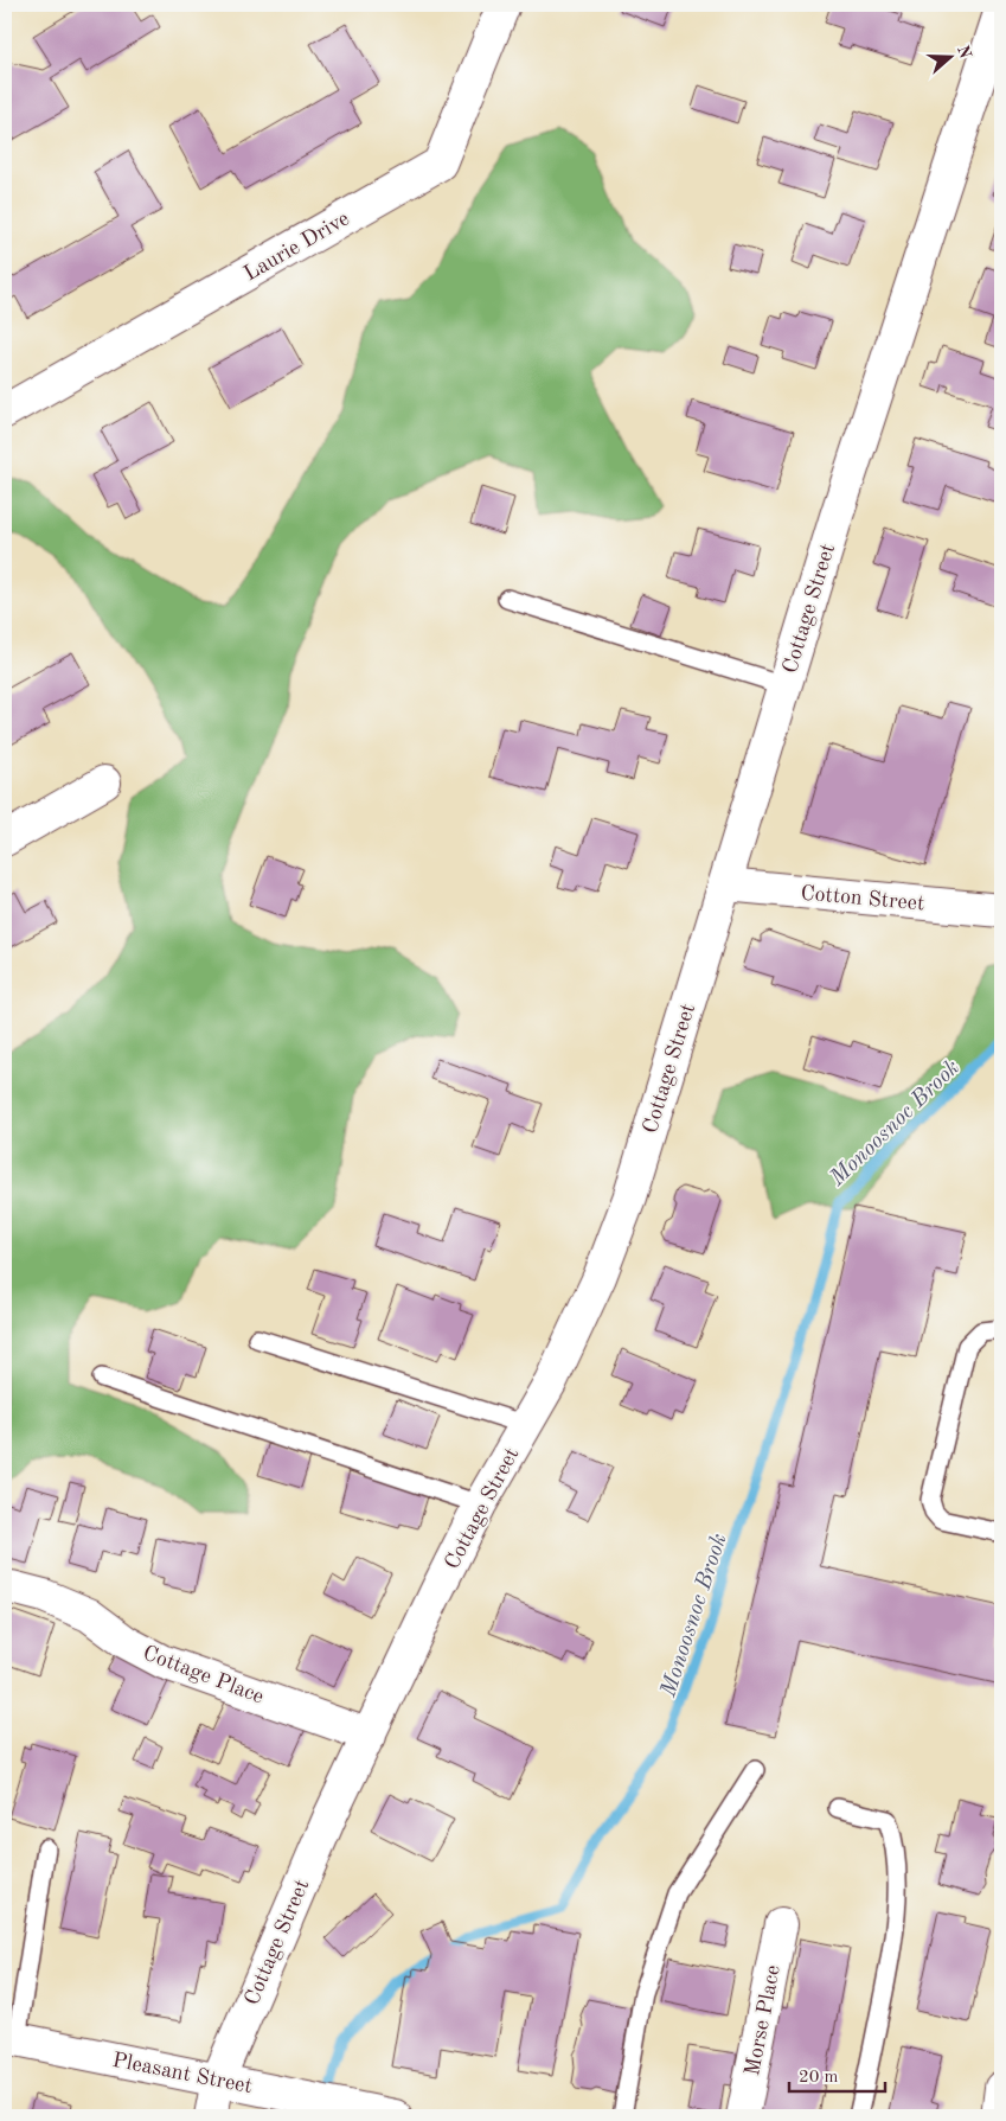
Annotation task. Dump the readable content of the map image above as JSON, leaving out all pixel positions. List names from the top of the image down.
{
  "streets": {
    "street": [
      "Laurie Drive",
      "Cottage Street",
      "Cotton Street",
      "Cottage Place",
      "Morse Place",
      "Pleasant Street"
    ]
  },
  "crossings": [
    ["Cottage Street", "Cotton Street"],
    ["Cottage Street", "Cottage Place"],
    ["Cottage Street", "Pleasant Street"]
  ],
  "water": ["Monoosnoc Brook"],
  "scale_bar": "20 m",
  "north": "right"
}
